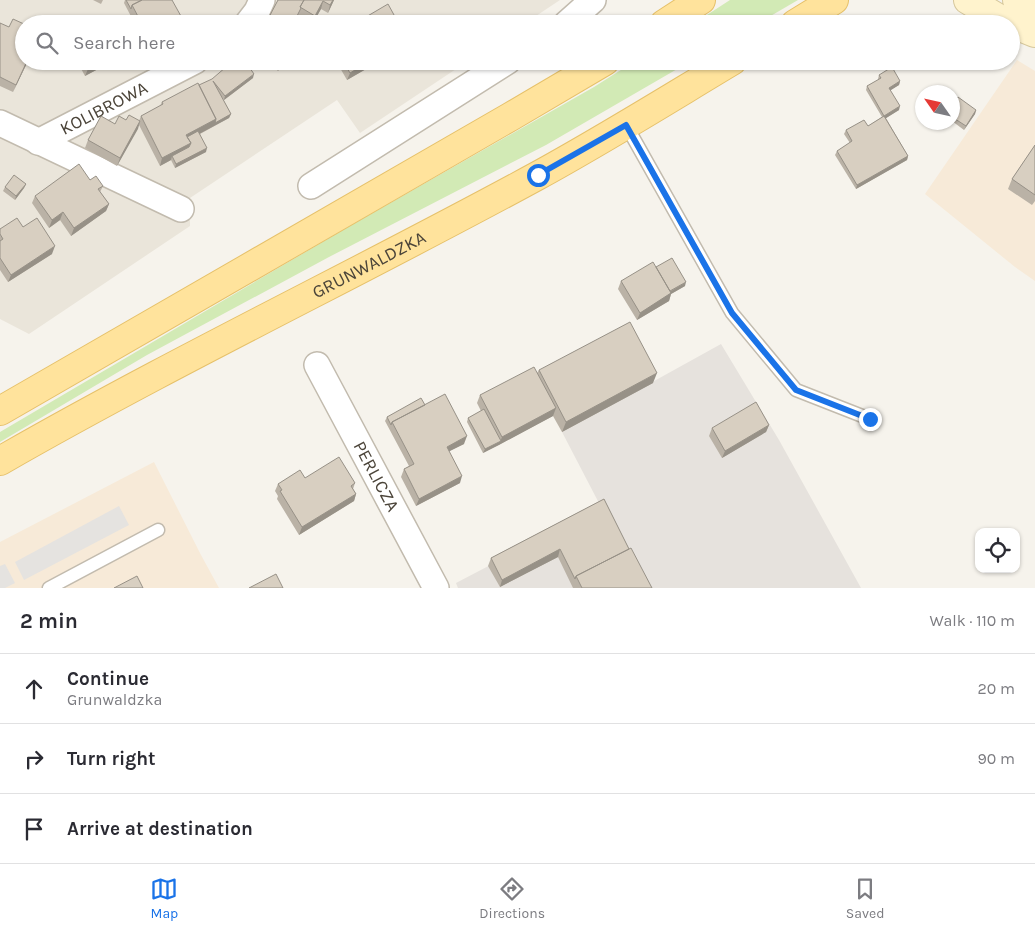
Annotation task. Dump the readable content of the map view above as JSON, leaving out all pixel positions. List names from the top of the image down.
{
  "streets": {
    "main road": ["GRUNWALDZKA"],
    "street": ["KOLIBROWA", "PERLICZA"]
  },
  "north": "top left",
  "page": {
    "search": "Search here",
    "heading": ["2 min", "Walk · 110 m"],
    "list": [
      ["Continue", "Grunwaldzka", "20 m"],
      ["Turn right", "90 m"],
      "Arrive at destination"
    ],
    "nav": ["Map", "Directions", "Saved"]
  }
}
